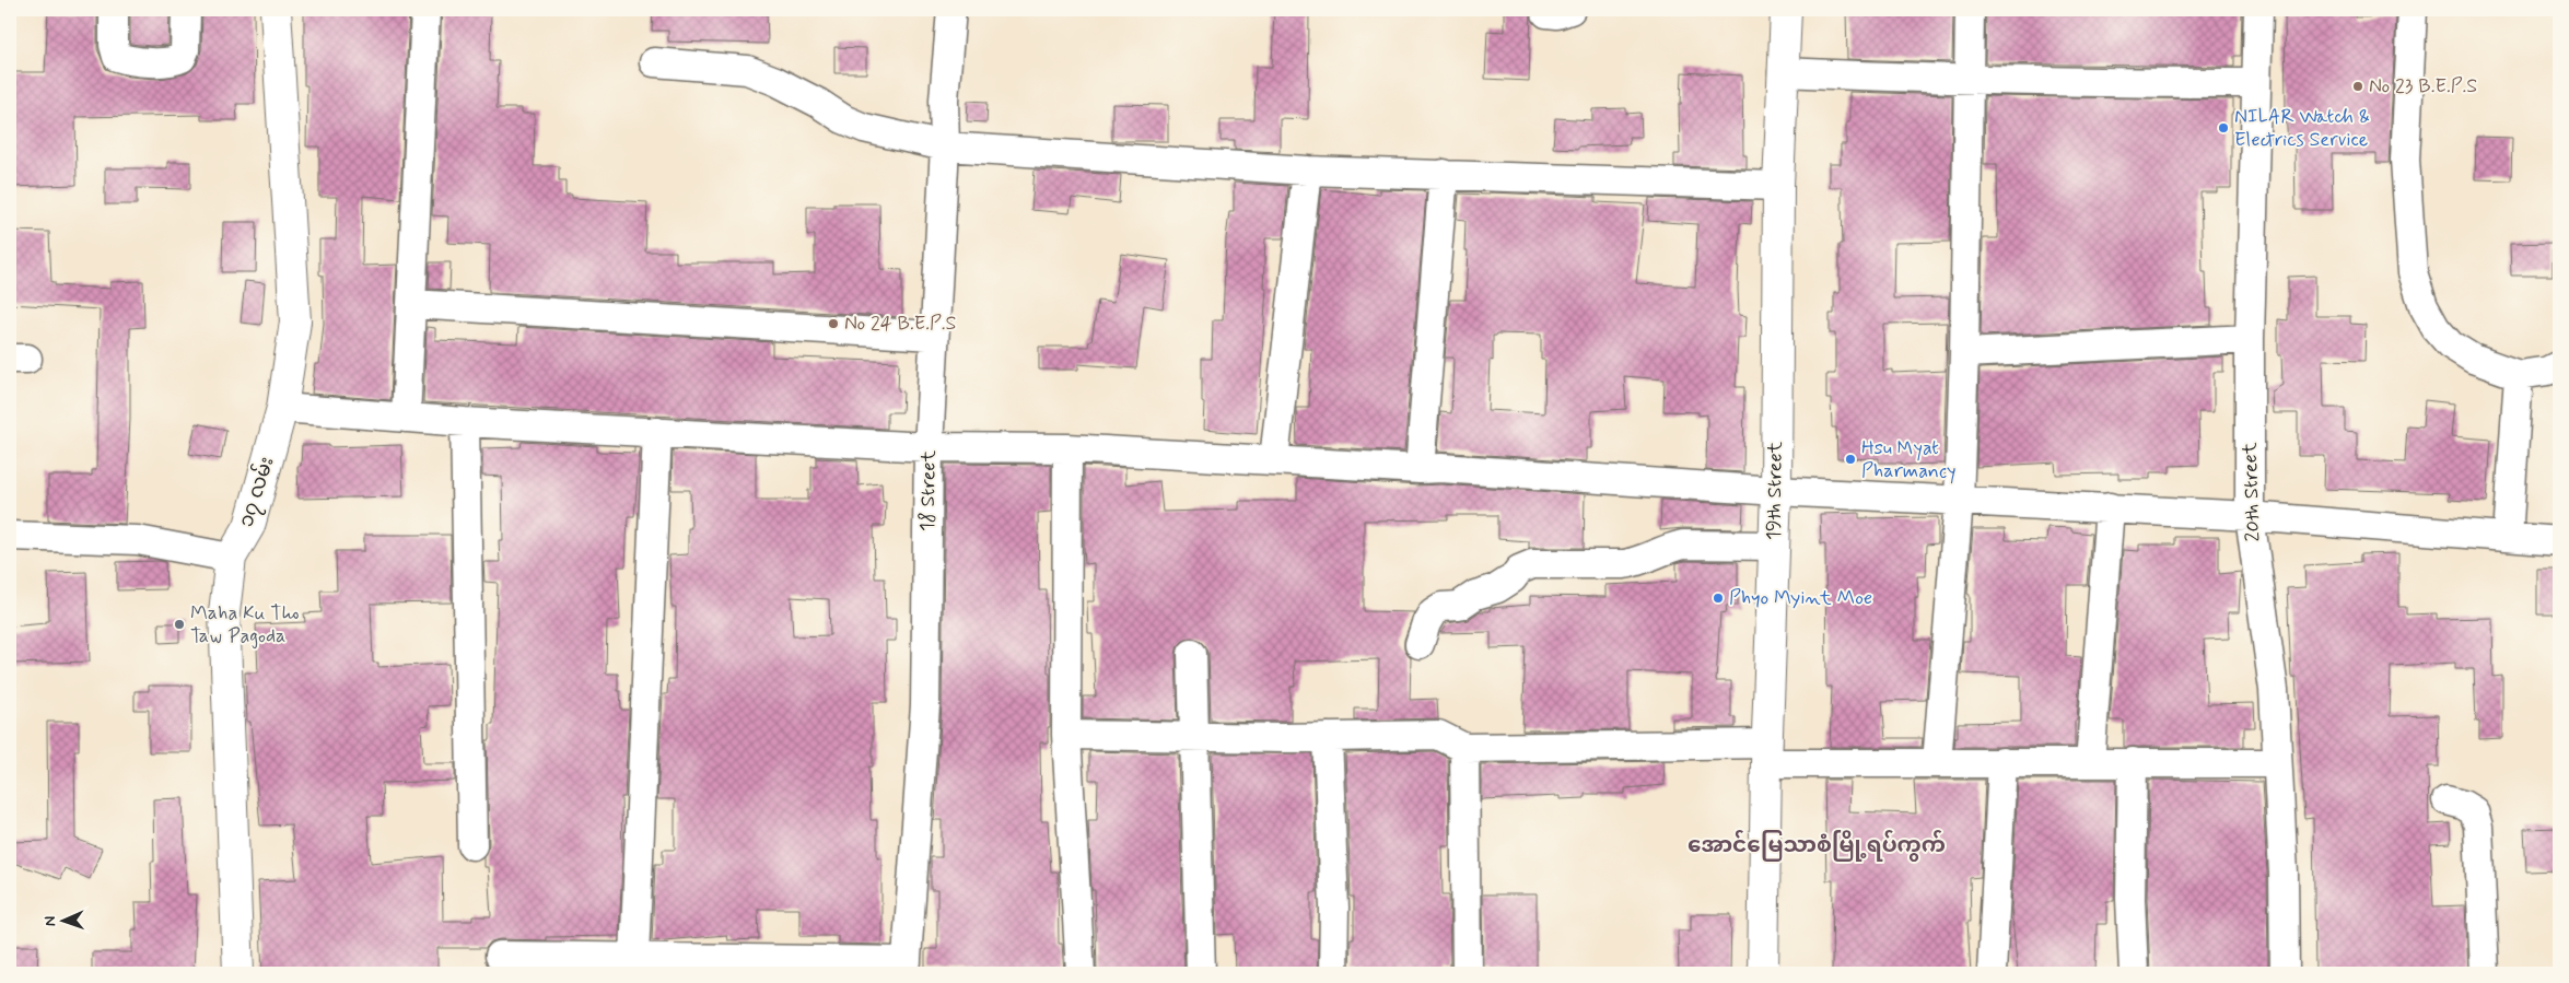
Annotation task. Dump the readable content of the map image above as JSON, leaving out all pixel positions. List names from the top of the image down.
{
  "streets": {
    "street": [
      "18 Street",
      "19th Street",
      "၁၇ လမ်း",
      "20th Street"
    ]
  },
  "districts": ["အောင်မြေသာစံမြို့ရပ်ကွက်"],
  "places": [
    "No 23 B.E.P.S",
    "NILAR Watch & Electrics Service",
    "No 24 B.E.P.S",
    "Hsu Myat Pharmancy",
    "Phyo Myint Moe",
    "Maha Ku Tho Taw Pagoda"
  ],
  "north": "left"
}
